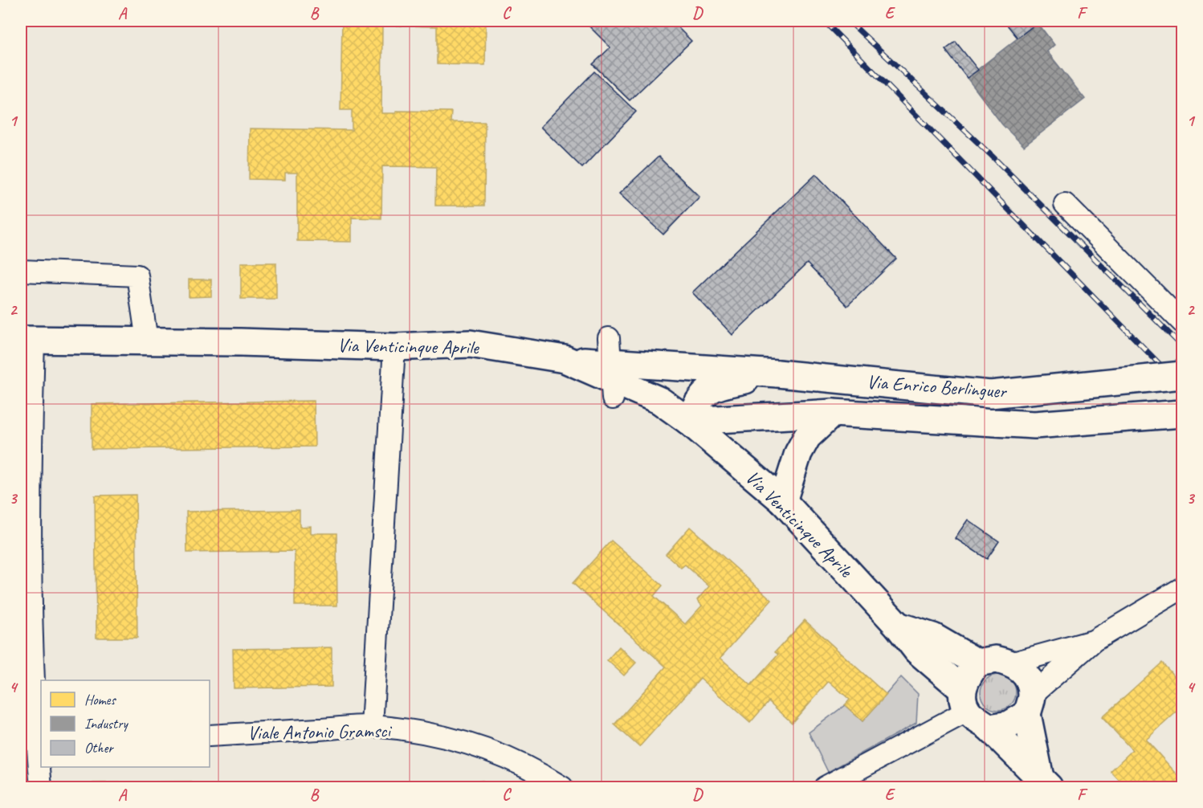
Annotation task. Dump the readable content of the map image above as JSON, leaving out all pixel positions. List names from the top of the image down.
{
  "streets": {
    "main road": ["Via Venticinque Aprile", "Via Enrico Berlinguer"],
    "street": ["Viale Antonio Gramsci"]
  },
  "crossings": [
    ["Via Venticinque Aprile", "Via Enrico Berlinguer"]
  ],
  "legend": ["Homes", "Industry", "Other"],
  "grid": {
    "columns": [
      "A",
      "B",
      "C",
      "D",
      "E",
      "F"
    ],
    "rows": [
      "1",
      "2",
      "3",
      "4"
    ]
  }
}
